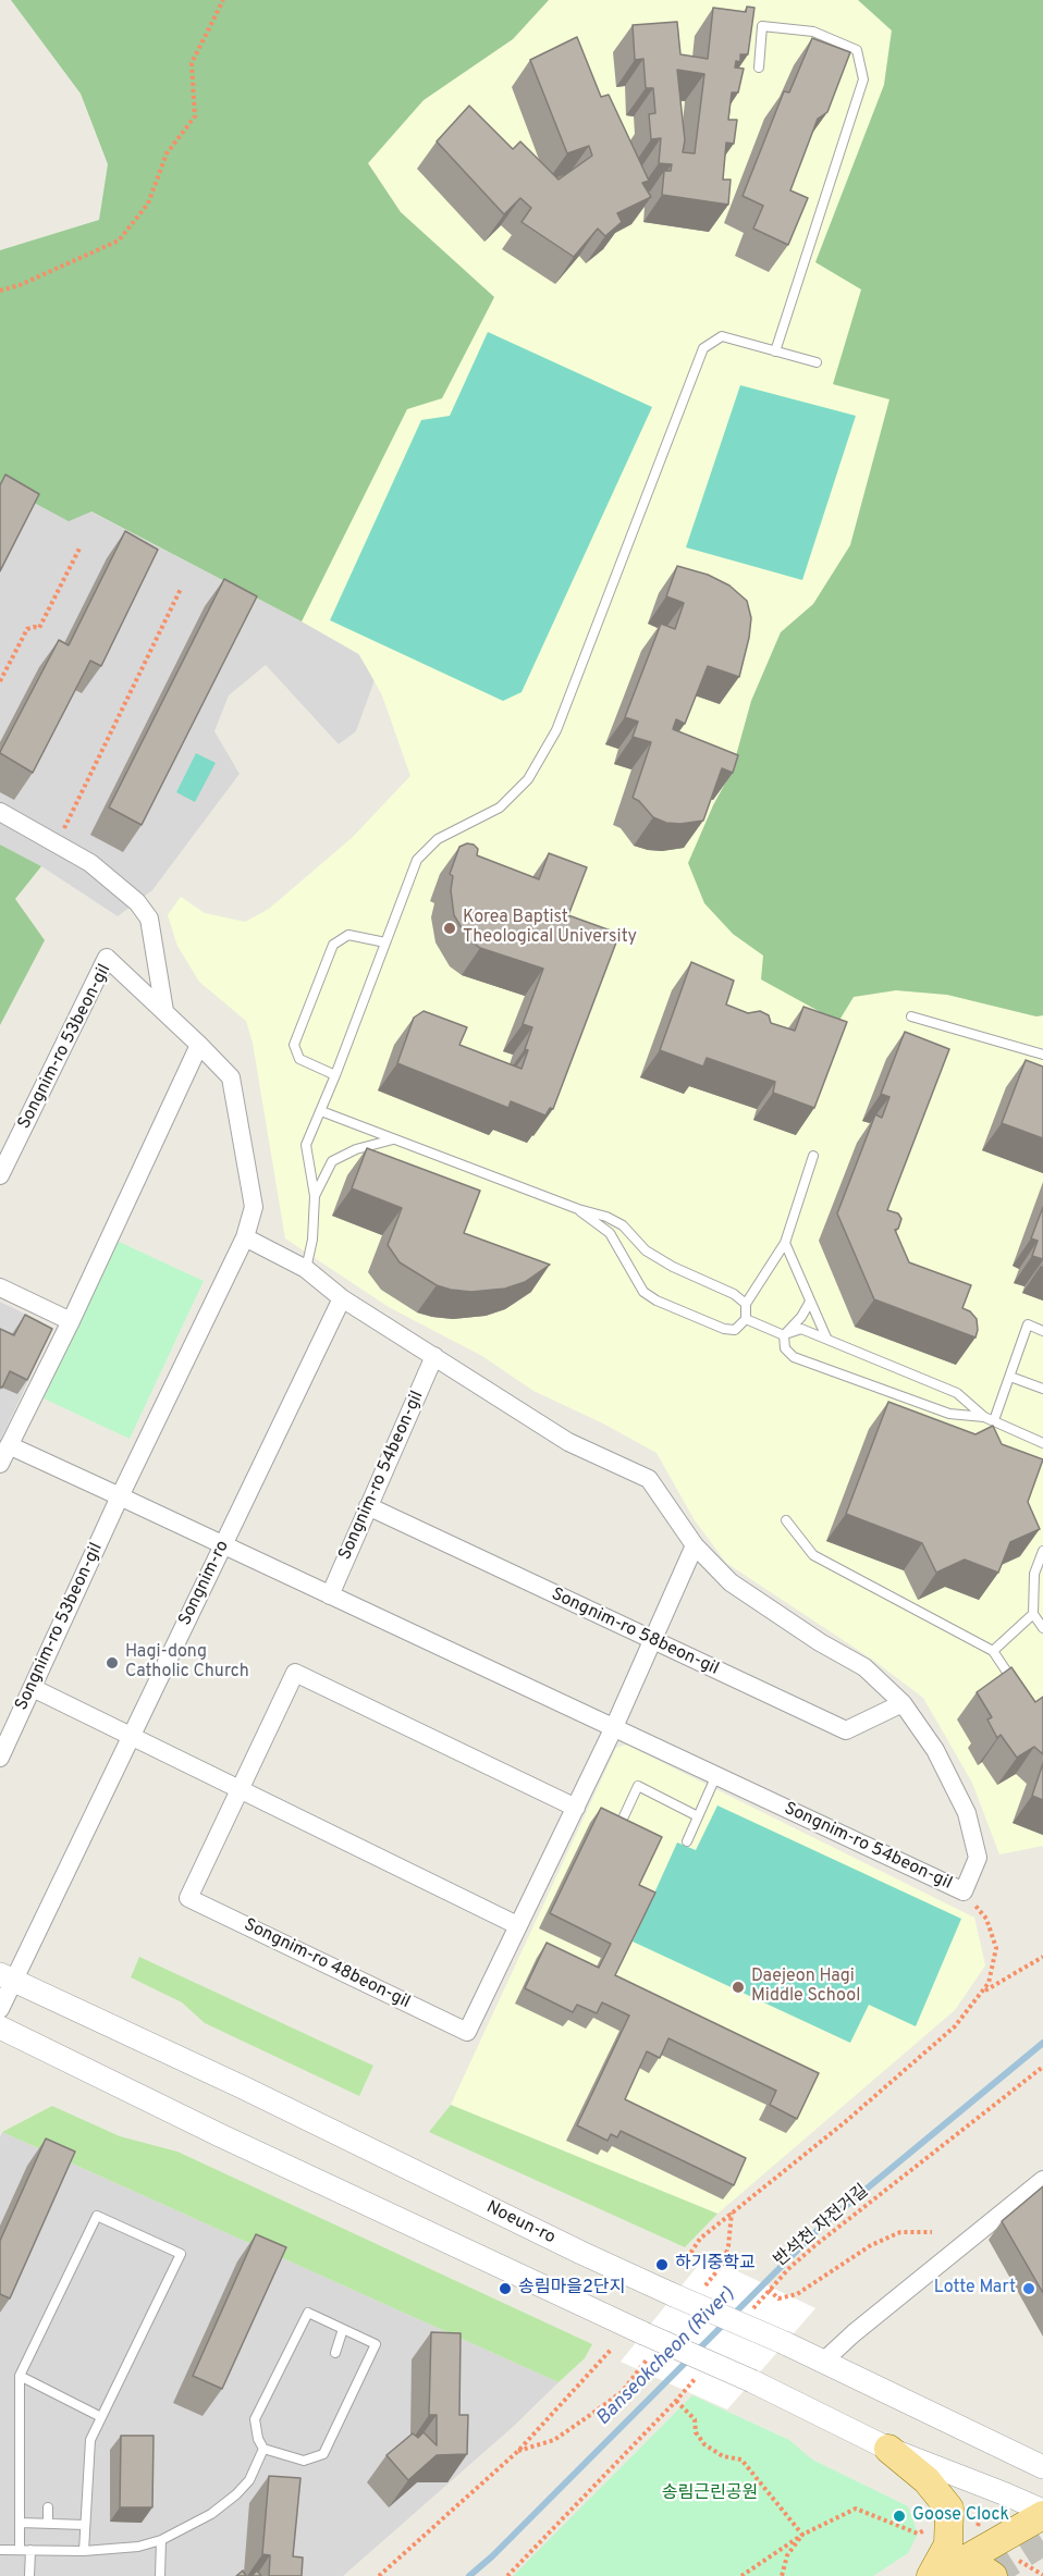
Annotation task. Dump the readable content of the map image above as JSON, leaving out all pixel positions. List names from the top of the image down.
{
  "streets": {
    "street": [
      "Songnim-ro 53beon-gil",
      "Songnim-ro 54beon-gil",
      "Songnim-ro",
      "Songnim-ro 58beon-gil",
      "Songnim-ro 48beon-gil",
      "Noeun-ro"
    ],
    "path": ["반석천 자전거길"]
  },
  "crossings": [
    ["Songnim-ro 54beon-gil", "Songnim-ro"],
    ["Songnim-ro 54beon-gil", "Songnim-ro 58beon-gil"],
    ["Songnim-ro 54beon-gil", "Songnim-ro 48beon-gil"],
    ["Songnim-ro", "Noeun-ro"],
    ["Songnim-ro 58beon-gil", "Songnim-ro 48beon-gil"]
  ],
  "water": ["Banseokcheon (River)"],
  "parks": ["송림근린공원"],
  "places": [
    "Korea Baptist Theological University",
    "Hagi-dong Catholic Church",
    "Daejeon Hagi Middle School",
    "하기중학교",
    "송림마을2단지",
    "Lotte Mart",
    "Goose Clock"
  ]
}
